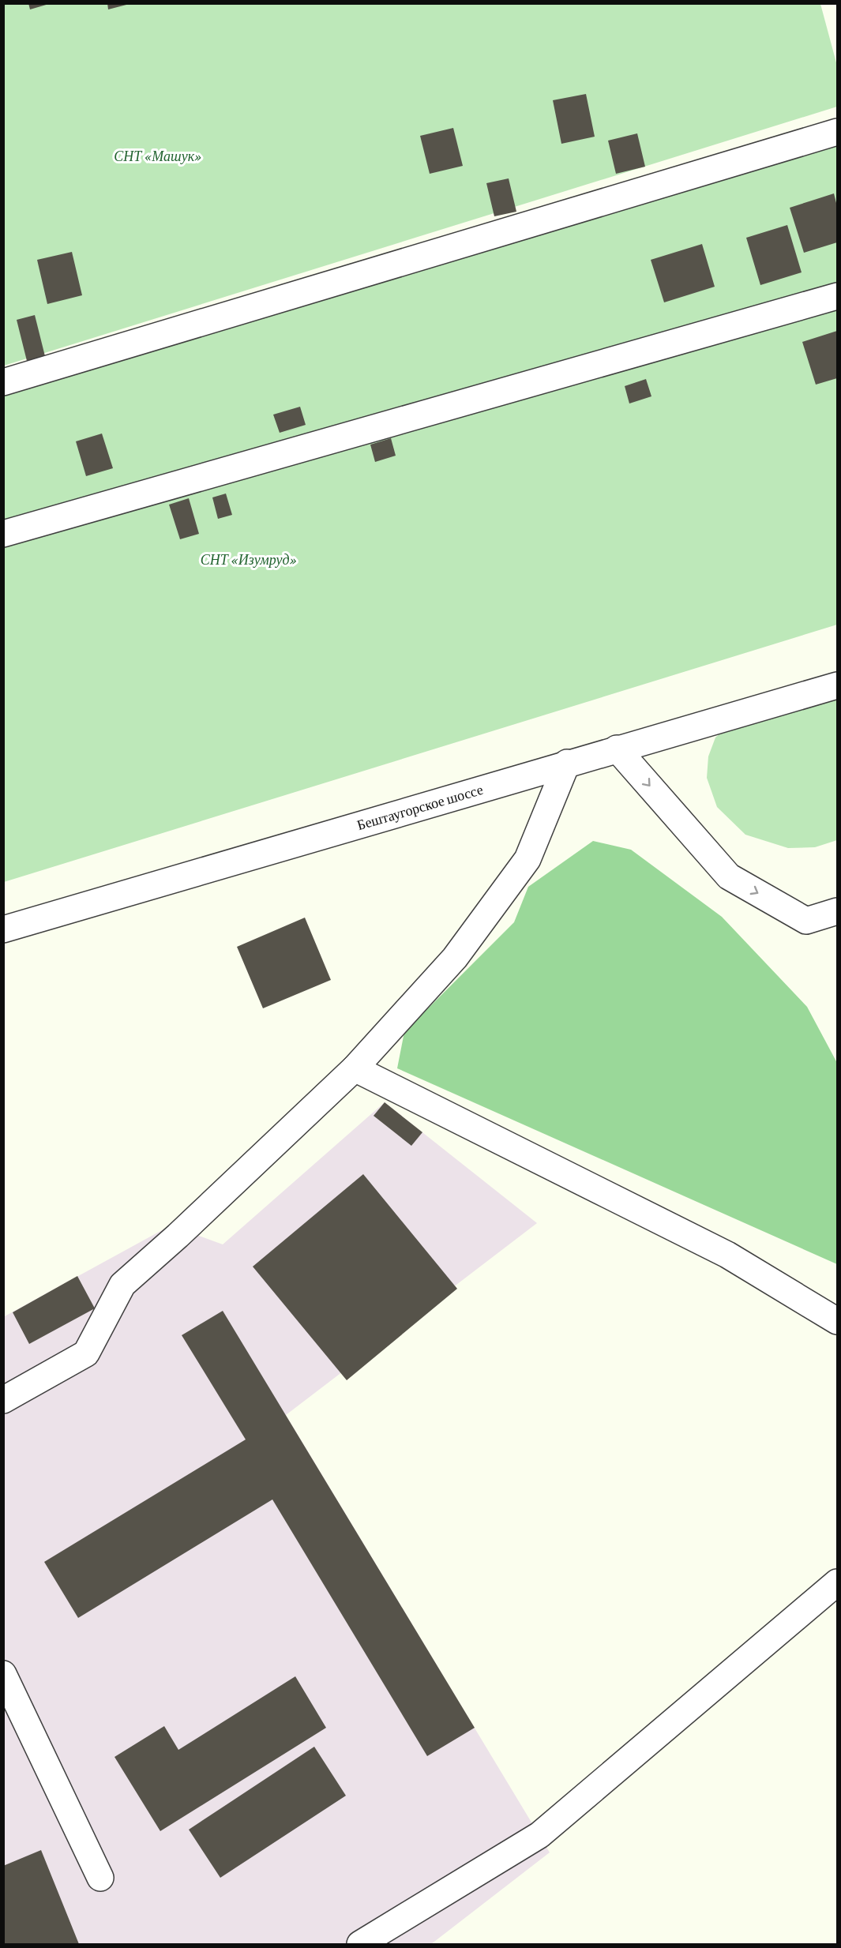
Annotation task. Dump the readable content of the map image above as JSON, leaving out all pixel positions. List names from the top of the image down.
{
  "streets": {
    "street": ["Бештаугорское шоссе"]
  },
  "parks": ["СНТ «Машук»", "СНТ «Изумруд»"]
}
